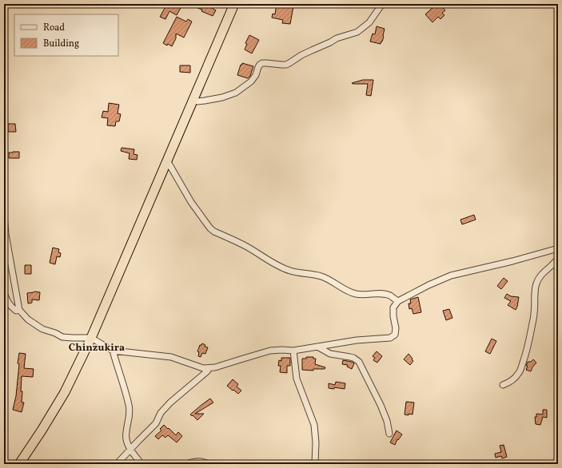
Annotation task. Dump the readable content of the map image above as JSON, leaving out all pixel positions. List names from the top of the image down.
{
  "districts": ["Chinzukira"],
  "legend": ["Road", "Building"]
}
